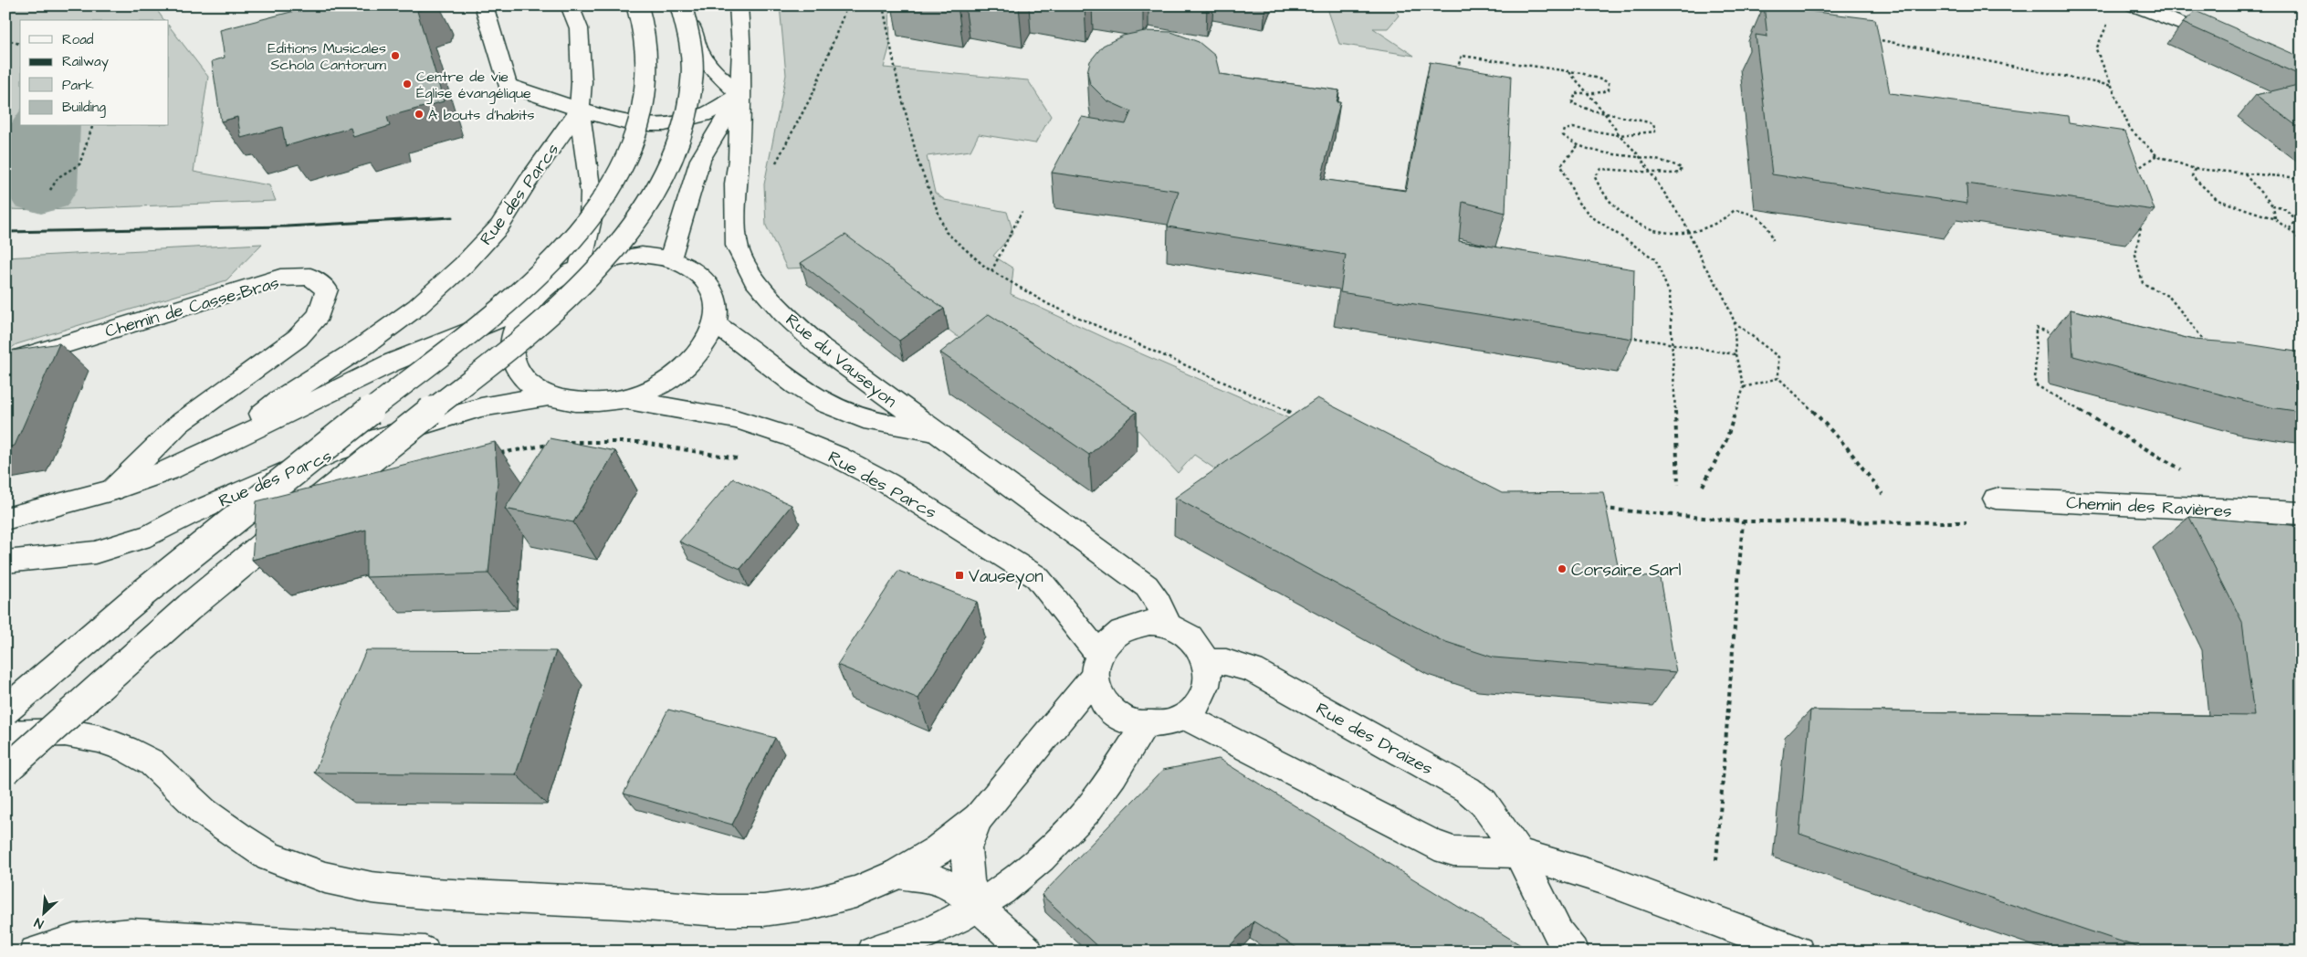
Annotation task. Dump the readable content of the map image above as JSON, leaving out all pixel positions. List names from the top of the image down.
{
  "streets": {
    "main road": [
      "Rue des Parcs",
      "Chemin de Casse-Bras",
      "Rue du Vauseyon",
      "Chemin des Ravières",
      "Rue des Draizes"
    ]
  },
  "crossings": [
    ["Rue des Parcs", "Chemin de Casse-Bras"],
    ["Rue des Parcs", "Rue du Vauseyon"],
    ["Rue des Parcs", "Rue des Draizes"],
    ["Rue du Vauseyon", "Rue des Draizes"]
  ],
  "places": {
    "other": [
      "Editions Musicales Schola Cantorum",
      "Centre de vie Église évangélique",
      "À bouts d'habits",
      "Corsaire Sarl"
    ],
    "transit": ["Vauseyon"]
  },
  "legend": [
    "Road",
    "Railway",
    "Park",
    "Building"
  ],
  "north": "bottom left"
}
